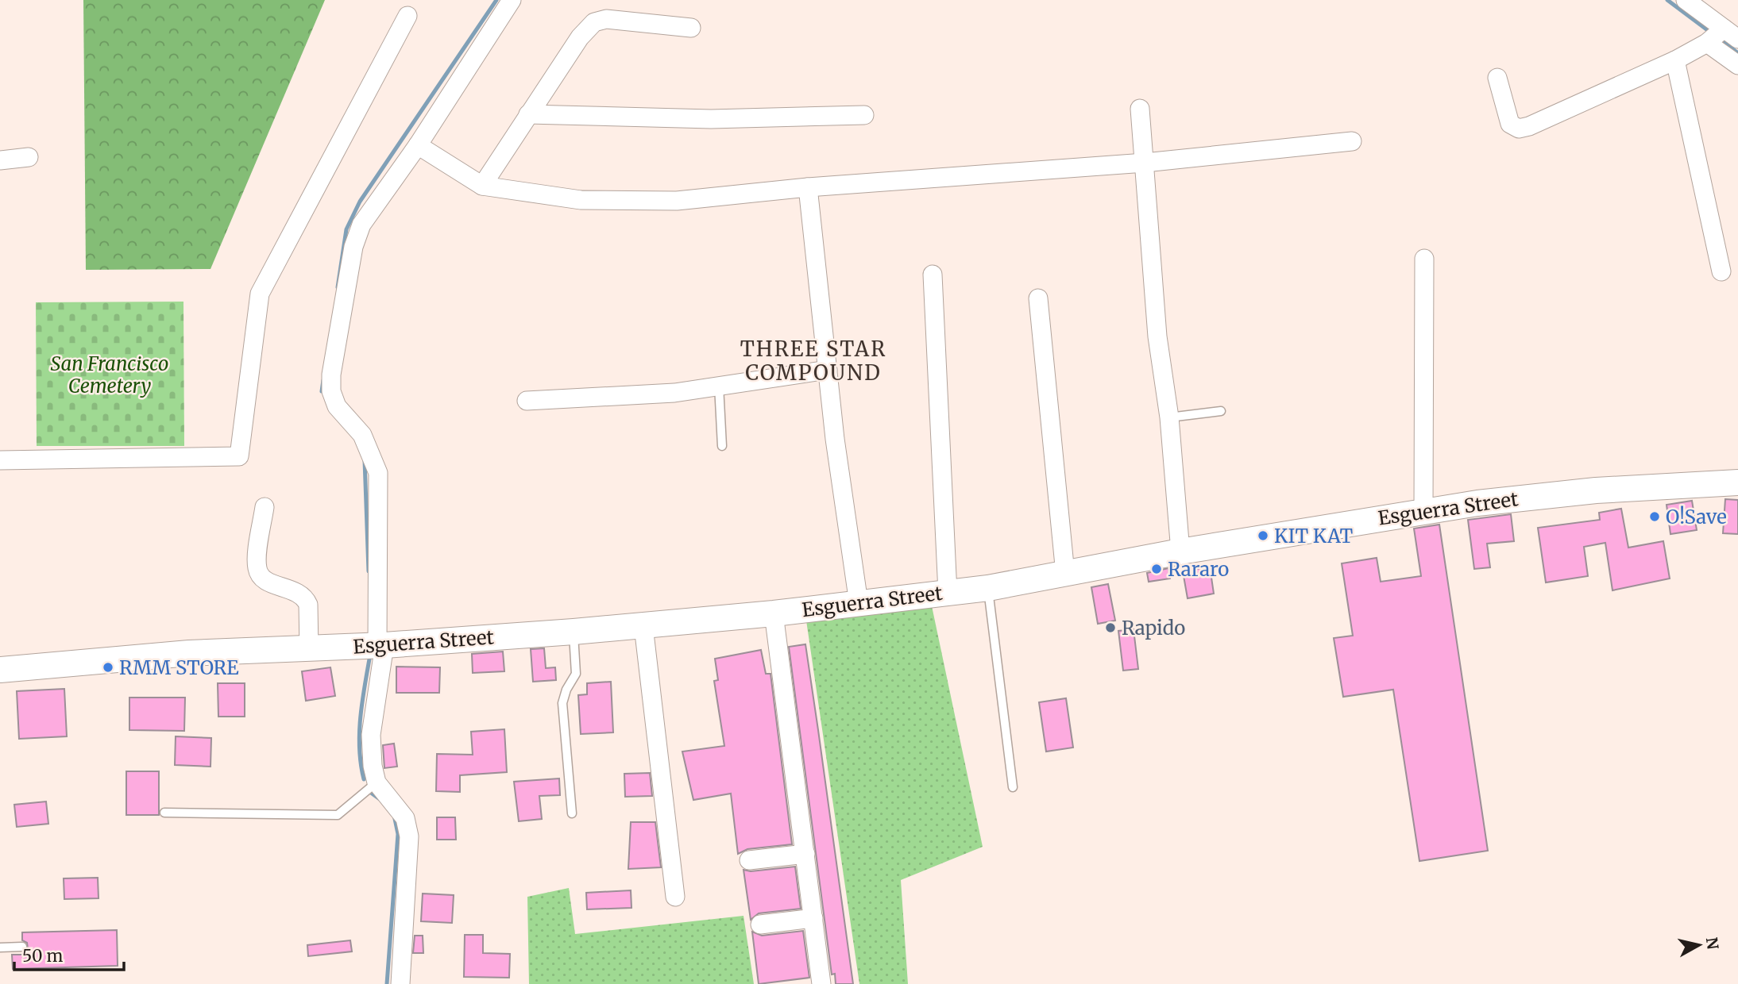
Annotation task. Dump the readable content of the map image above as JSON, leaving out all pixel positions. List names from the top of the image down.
{
  "streets": {
    "main road": ["Esguerra Street"]
  },
  "districts": ["THREE STAR COMPOUND"],
  "parks": ["San Francisco Cemetery"],
  "places": [
    "O!Save",
    "KIT KAT",
    "Rararo",
    "Rapido",
    "RMM STORE"
  ],
  "scale_bar": "50 m",
  "north": "right"
}
